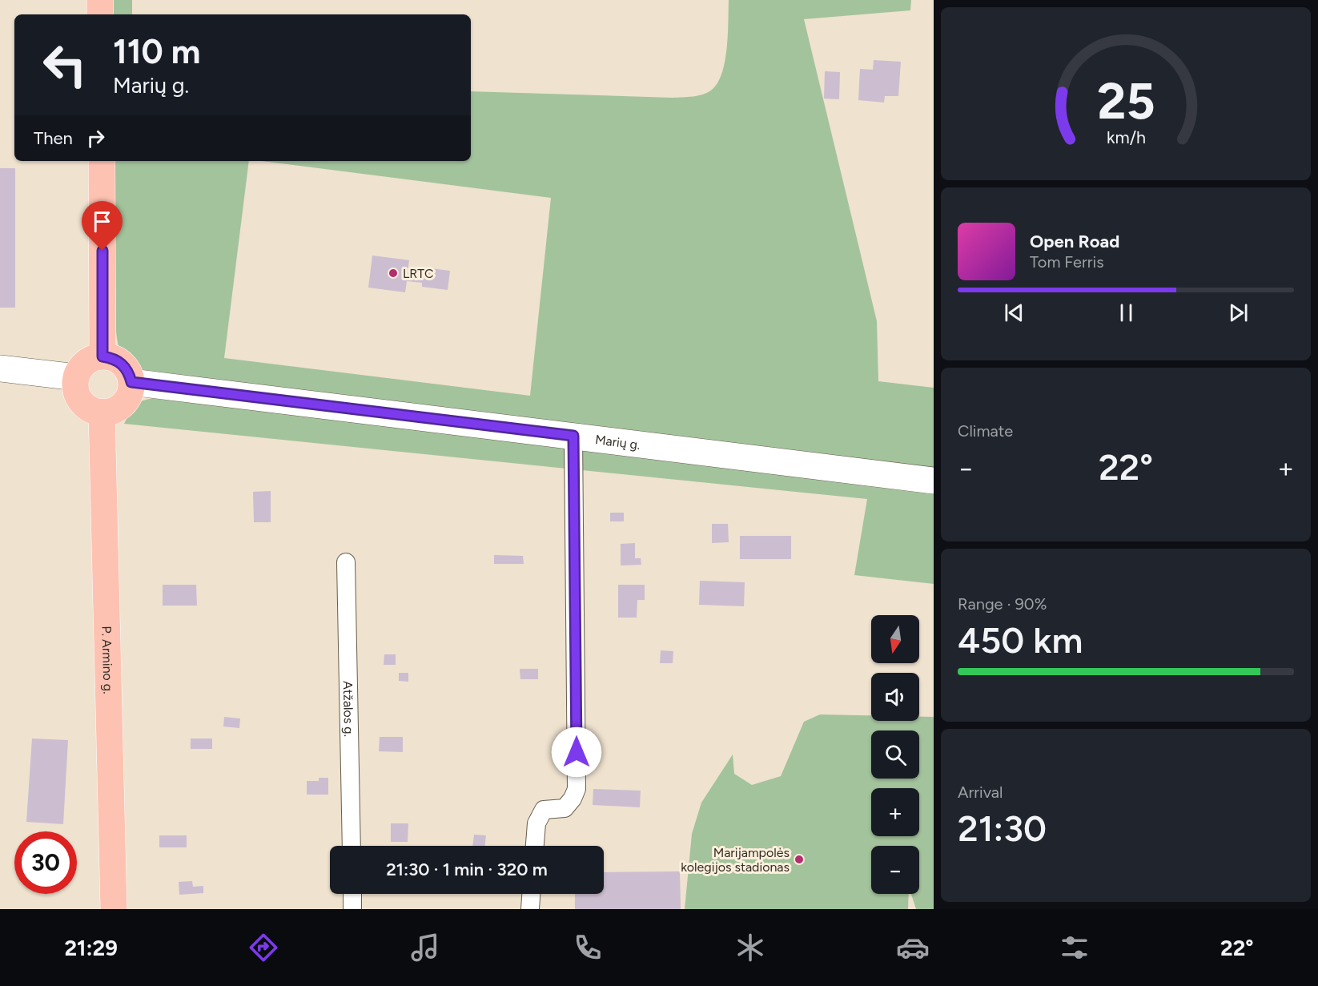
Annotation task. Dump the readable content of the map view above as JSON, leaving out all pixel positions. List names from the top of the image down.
{
  "streets": {
    "main road": ["P. Armino g."],
    "street": ["Marių g.", "Atžalos g."]
  },
  "crossings": [
    ["Marių g.", "P. Armino g."]
  ],
  "places": ["LRTC", "Marijampolės kolegijos stadionas"],
  "north": "bottom",
  "page": {
    "turn": ["110 m", "Marių g."],
    "then": "Then",
    "song": ["Open Road", "Tom Ferris"],
    "tile": [
      "Climate",
      ["Range · 90%", "450 km"],
      ["Arrival", "21:30"]
    ],
    "heat": ["−", "22°", "+"],
    "map_buttons": ["+", "−"],
    "limit": "30",
    "trip": "21:30 · 1 min · 320 m",
    "tabs": ["21:29", "22°"],
    "gauge": ["25", "km/h"]
  }
}
